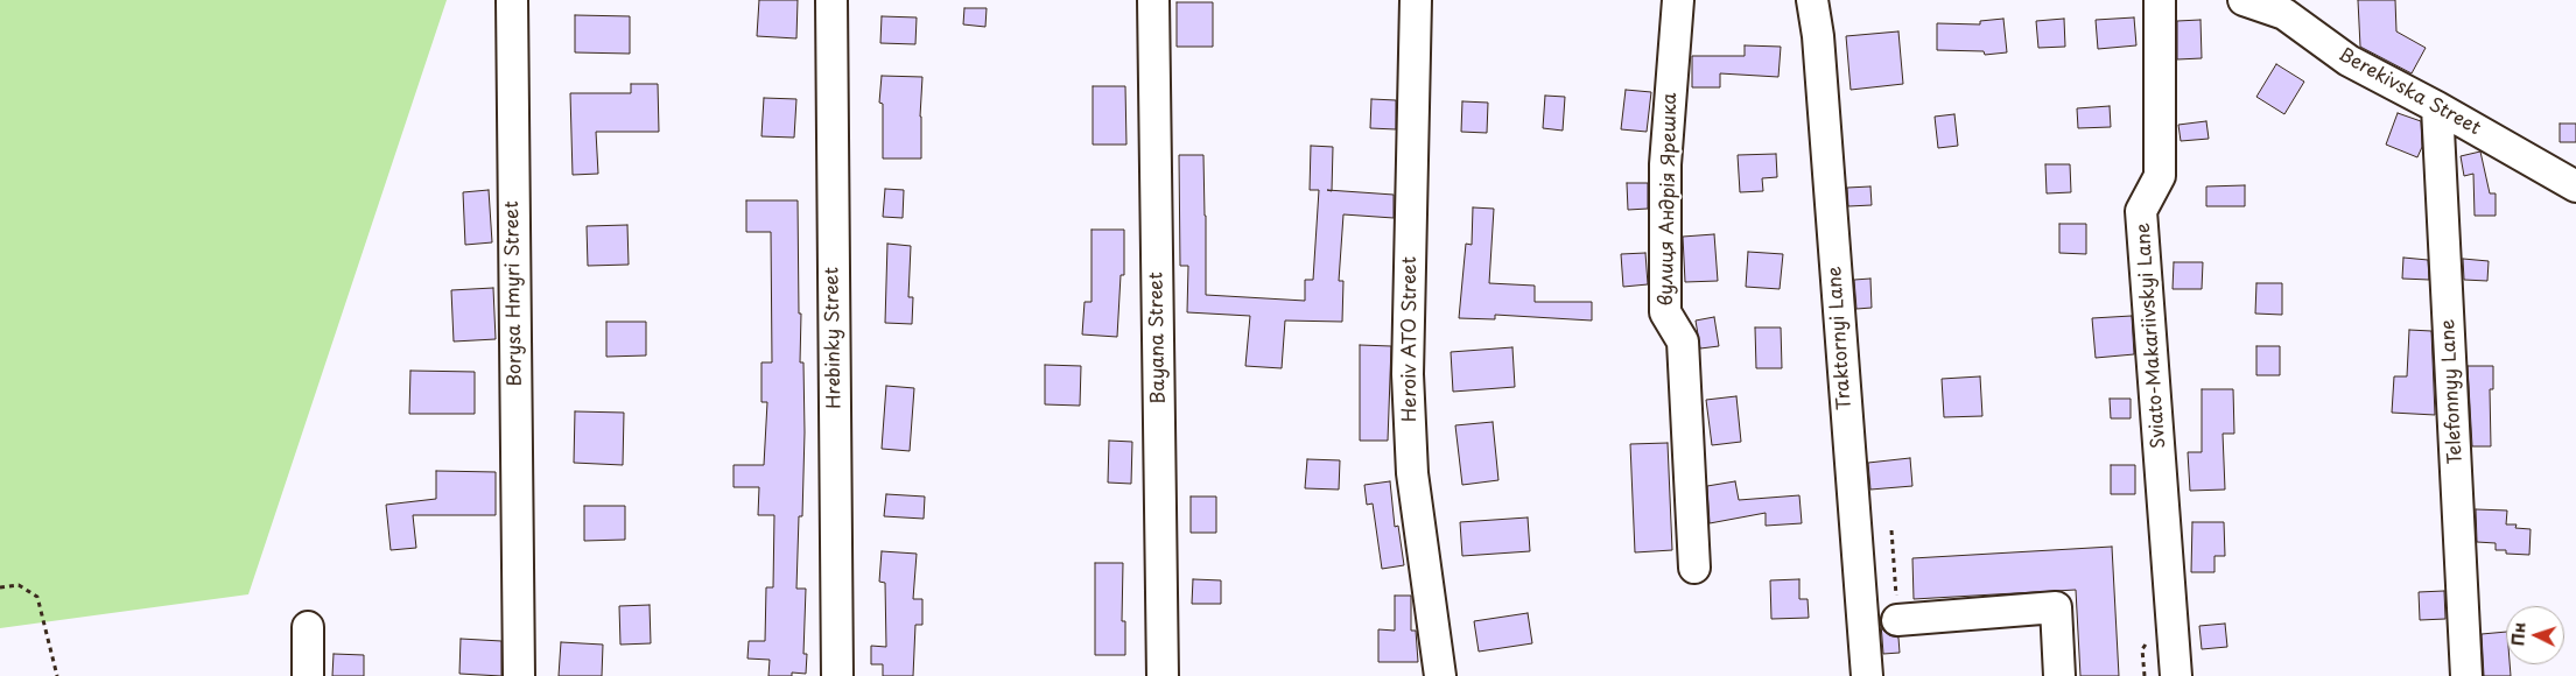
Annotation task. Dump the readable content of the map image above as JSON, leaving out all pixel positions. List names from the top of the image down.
{
  "streets": {
    "street": [
      "Berekivska Street",
      "вулиця Андрія Ярешка",
      "Borysa Hmyri Street",
      "Sviato-Makariivskyi Lane",
      "Hrebinky Street",
      "Bayana Street",
      "Traktornyi Lane",
      "Heroiv ATO Street",
      "Telefonnyy Lane"
    ]
  },
  "crossings": [
    ["Berekivska Street", "Telefonnyy Lane"]
  ],
  "north": "left"
}
